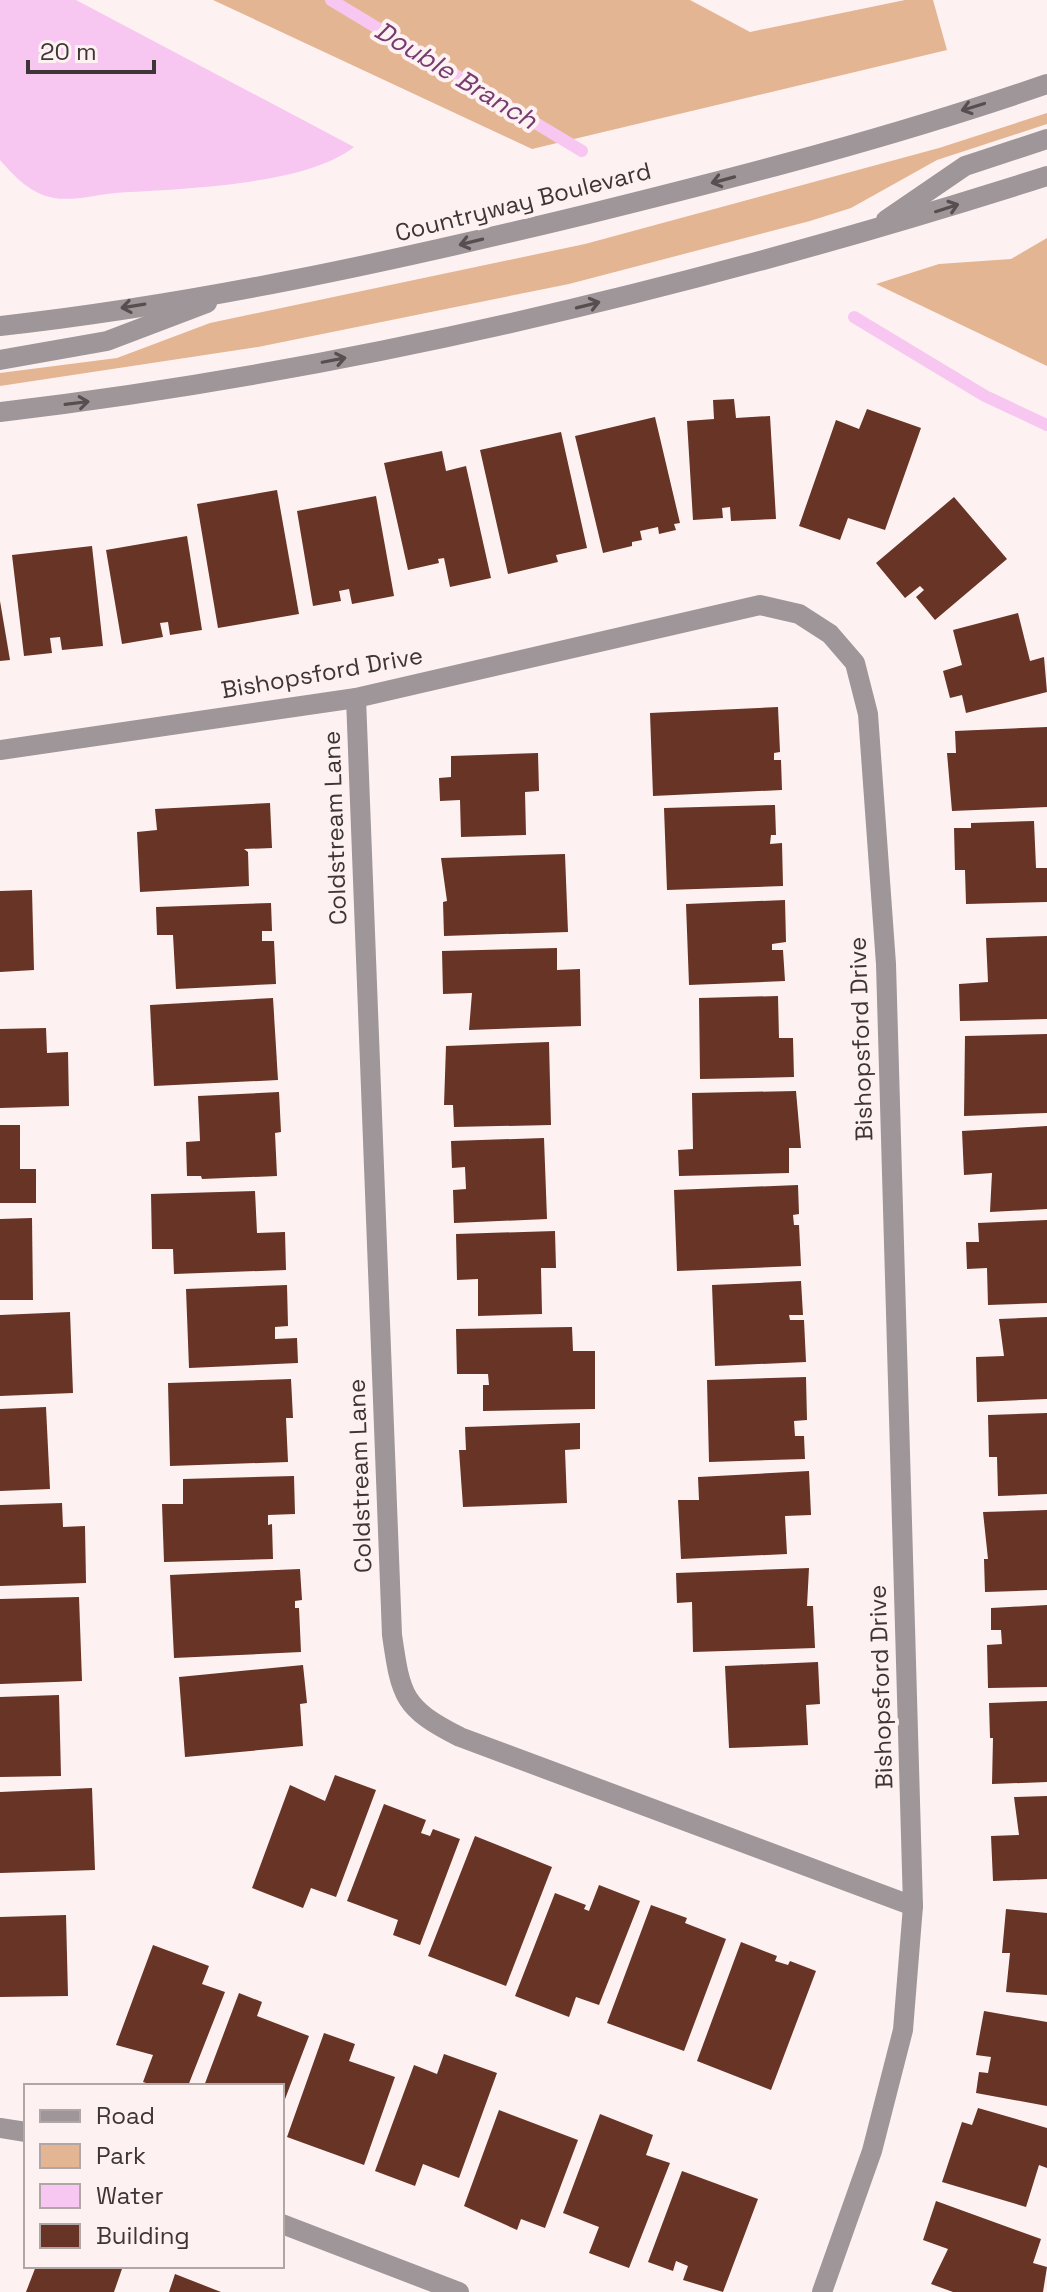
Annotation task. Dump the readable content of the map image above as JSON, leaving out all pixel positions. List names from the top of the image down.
{
  "streets": {
    "street": ["Countryway Boulevard", "Bishopsford Drive", "Coldstream Lane"]
  },
  "crossings": [
    ["Bishopsford Drive", "Coldstream Lane"]
  ],
  "water": ["Double Branch"],
  "legend": [
    "Road",
    "Park",
    "Water",
    "Building"
  ],
  "scale_bar": "20 m"
}
